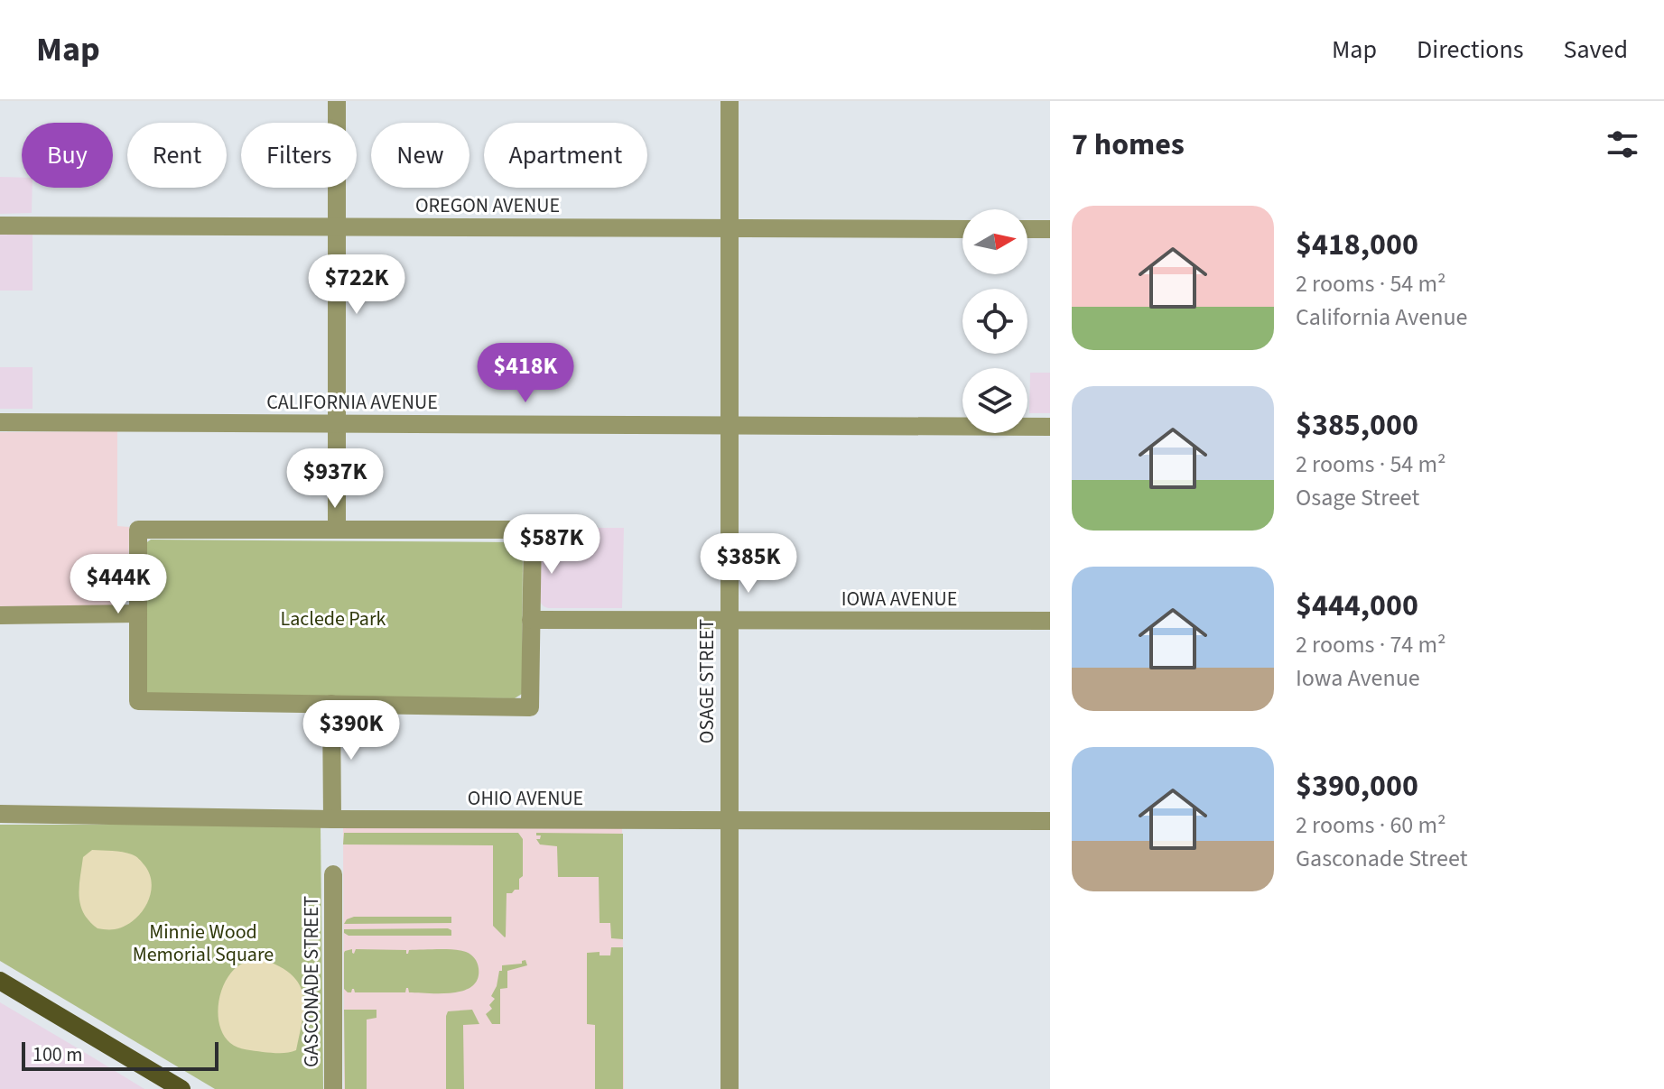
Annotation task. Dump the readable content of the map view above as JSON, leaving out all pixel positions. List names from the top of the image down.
{
  "streets": {
    "street": [
      "OREGON AVENUE",
      "CALIFORNIA AVENUE",
      "IOWA AVENUE",
      "OSAGE STREET",
      "OHIO AVENUE",
      "GASCONADE STREET"
    ]
  },
  "crossings": [
    ["OREGON AVENUE", "OSAGE STREET"],
    ["CALIFORNIA AVENUE", "OSAGE STREET"],
    ["IOWA AVENUE", "OSAGE STREET"],
    ["OSAGE STREET", "OHIO AVENUE"]
  ],
  "parks": ["Laclede Park", "Minnie Wood Memorial Square"],
  "scale_bar": "100 m",
  "north": "right",
  "page": {
    "header": "Map",
    "nav": ["Map", "Directions", "Saved"],
    "heading": "7 homes",
    "chip": [
      "Buy",
      "Rent",
      "Filters",
      "New",
      "Apartment"
    ],
    "list": [
      {
        "name": "$418,000",
        "note": "2 rooms · 54 m² · California Avenue"
      },
      {
        "name": "$385,000",
        "note": "2 rooms · 54 m² · Osage Street"
      },
      {
        "name": "$444,000",
        "note": "2 rooms · 74 m² · Iowa Avenue"
      },
      {
        "name": "$390,000",
        "note": "2 rooms · 60 m² · Gasconade Street"
      }
    ],
    "price": [
      "$722K",
      "$418K",
      "$937K",
      "$587K",
      "$385K",
      "$444K",
      "$390K"
    ],
    "scale": "100 m"
  }
}
